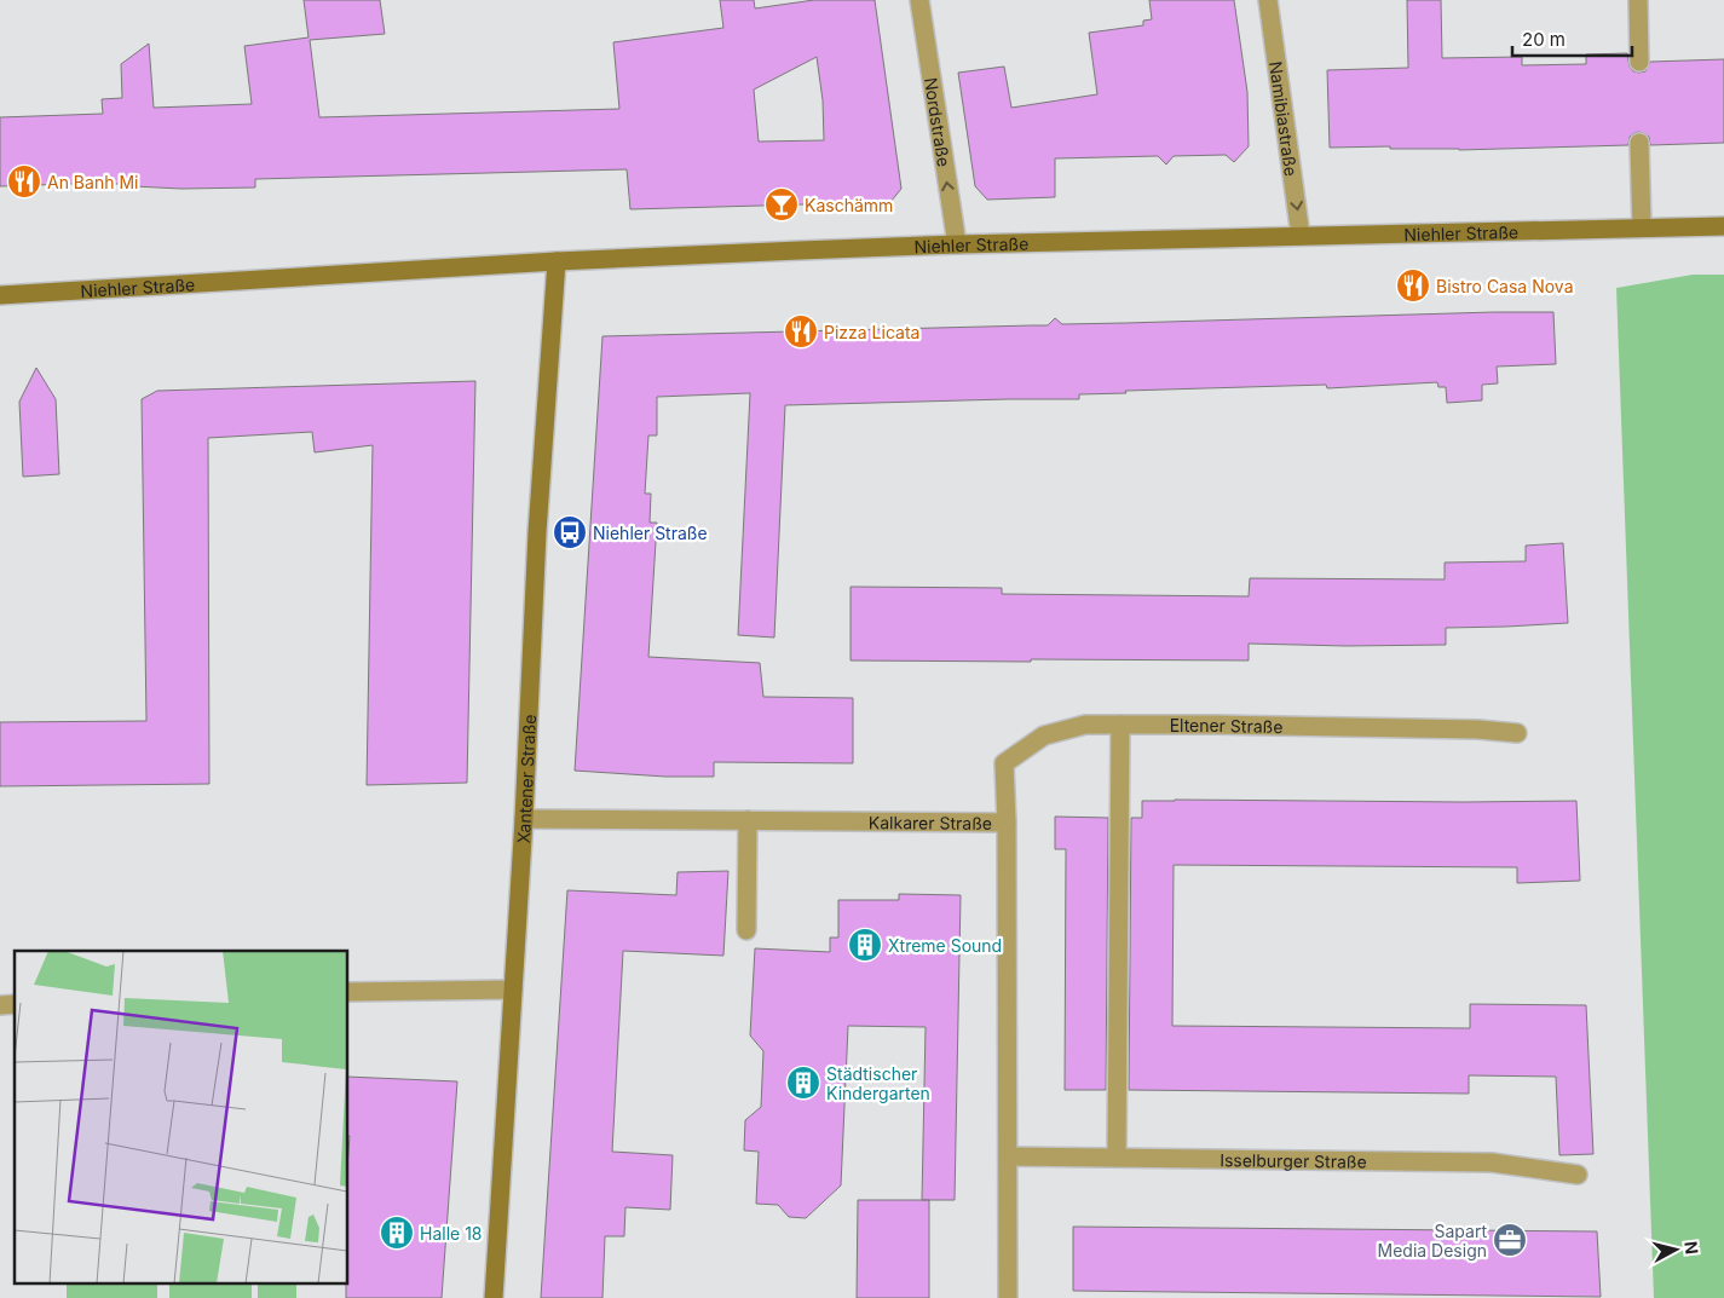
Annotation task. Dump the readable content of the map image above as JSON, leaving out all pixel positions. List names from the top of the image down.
{
  "streets": {
    "street": [
      "Namibiastraße",
      "Nordstraße",
      "Niehler Straße",
      "Eltener Straße",
      "Xantener Straße",
      "Kalkarer Straße",
      "Isselburger Straße"
    ]
  },
  "crossings": [
    ["Namibiastraße", "Niehler Straße"],
    ["Nordstraße", "Niehler Straße"],
    ["Niehler Straße", "Xantener Straße"],
    ["Eltener Straße", "Kalkarer Straße"],
    ["Xantener Straße", "Kalkarer Straße"],
    ["Kalkarer Straße", "Isselburger Straße"]
  ],
  "one_way": ["Namibiastraße", "Nordstraße"],
  "places": {
    "restaurant": ["An Banh Mi", "Bistro Casa Nova", "Pizza Licata"],
    "bar": ["Kaschämm"],
    "bus stop": ["Niehler Straße"],
    "building": ["Xtreme Sound", "Städtischer Kindergarten", "Halle 18"],
    "office": ["Sapart Media Design"]
  },
  "scale_bar": "20 m",
  "north": "right"
}
